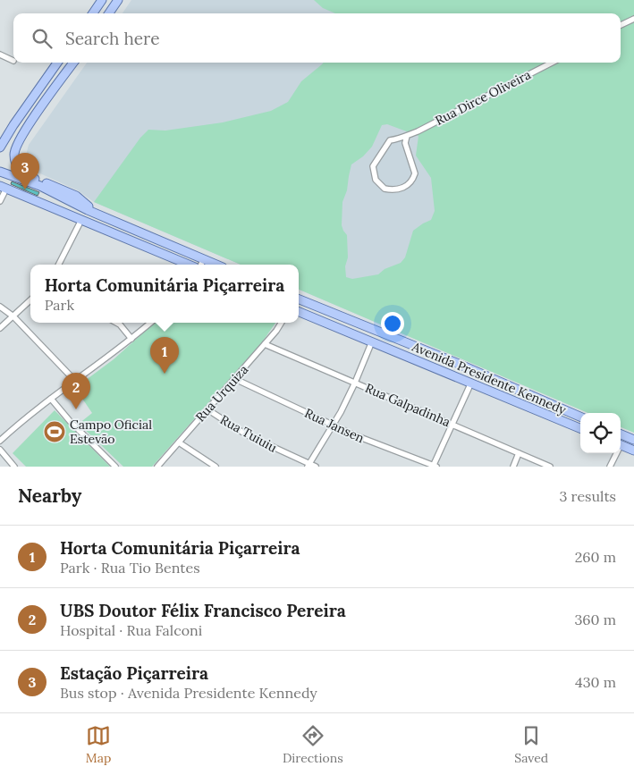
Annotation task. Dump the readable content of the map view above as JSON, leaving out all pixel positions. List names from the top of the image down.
{
  "streets": {
    "main road": ["Avenida Presidente Kennedy"],
    "street": [
      "Rua Dirce Oliveira",
      "Rua Urquiza",
      "Rua Galpadinha",
      "Rua Jansen",
      "Rua Tuiuiu"
    ]
  },
  "crossings": [
    ["Rua Urquiza", "Rua Galpadinha"],
    ["Rua Urquiza", "Rua Jansen"],
    ["Rua Urquiza", "Rua Tuiuiu"]
  ],
  "places": {
    "sports": ["Campo Oficial Estevão"]
  },
  "page": {
    "search": "Search here",
    "pins": ["3", "1", "2"],
    "popup": ["Horta Comunitária Piçarreira", "Park"],
    "heading": ["Nearby", "3 results"],
    "list": [
      {
        "mark": "1",
        "name": "Horta Comunitária Piçarreira",
        "note": "Park · Rua Tio Bentes",
        "value": "260 m"
      },
      {
        "mark": "2",
        "name": "UBS Doutor Félix Francisco Pereira",
        "note": "Hospital · Rua Falconi",
        "value": "360 m"
      },
      {
        "mark": "3",
        "name": "Estação Piçarreira",
        "note": "Bus stop · Avenida Presidente Kennedy",
        "value": "430 m"
      }
    ],
    "nav": ["Map", "Directions", "Saved"]
  }
}
